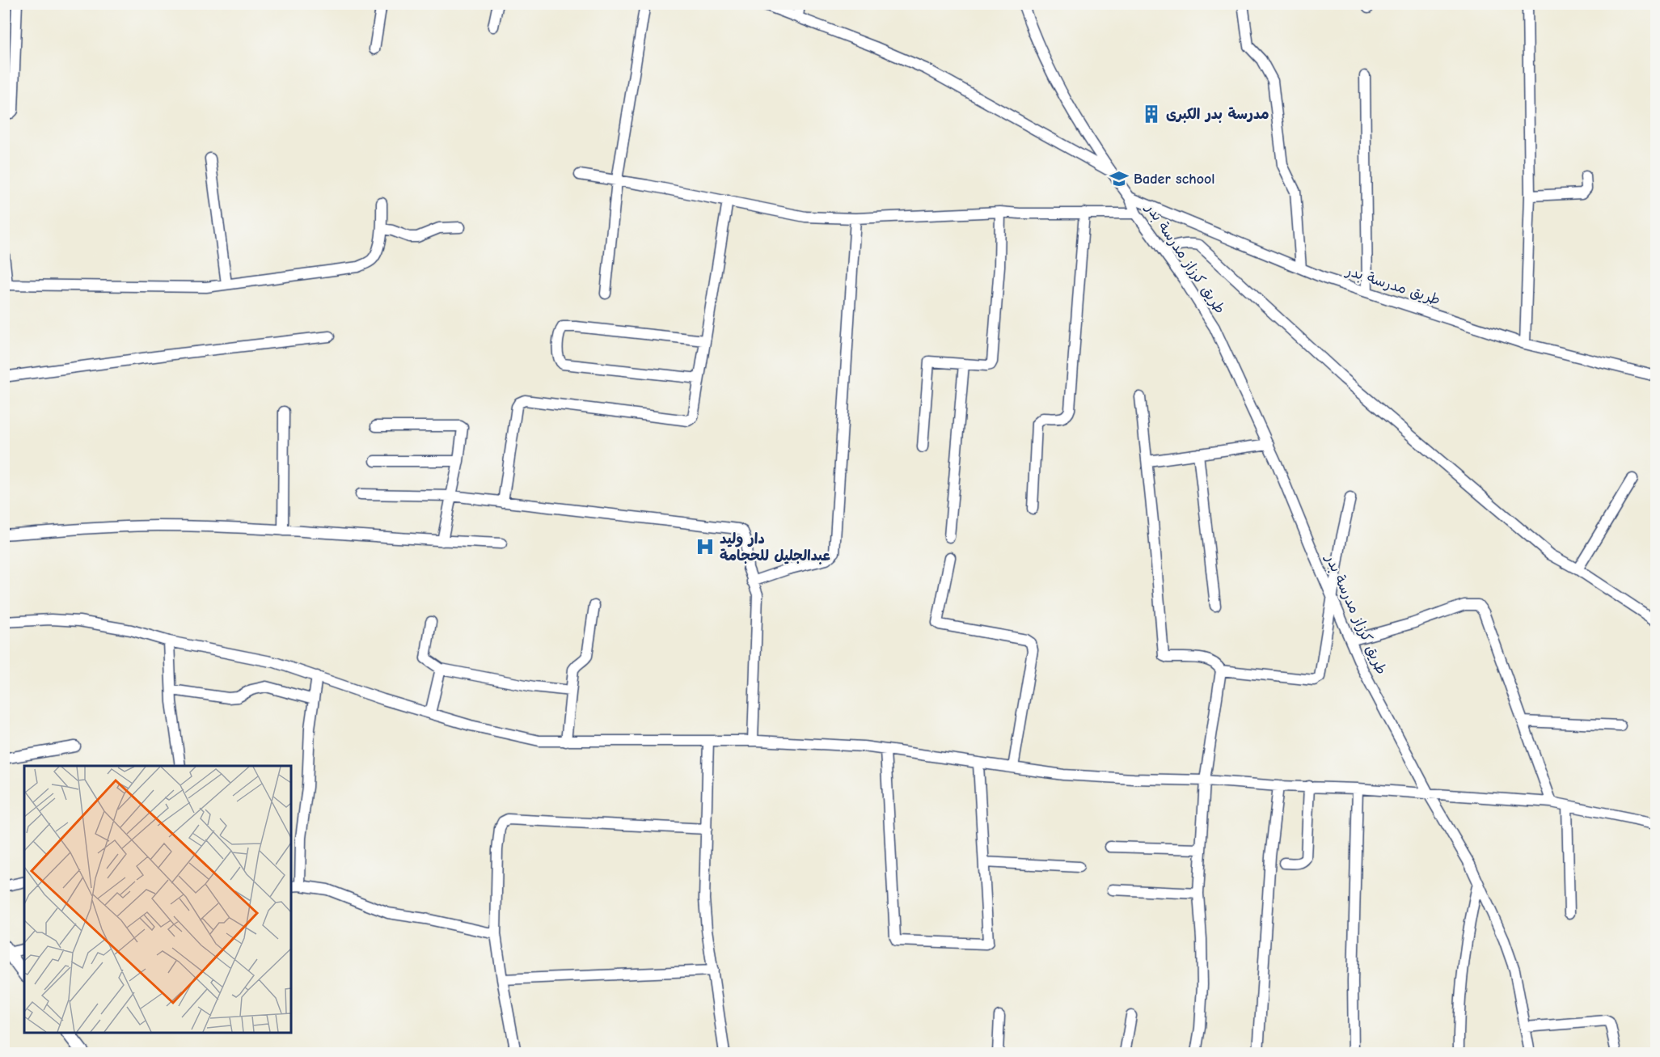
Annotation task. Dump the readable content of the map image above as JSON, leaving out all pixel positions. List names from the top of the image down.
{
  "streets": {
    "street": ["طريق كرزاز مدرسة بدر", "طريق مدرسة بدر"]
  },
  "crossings": [
    ["طريق كرزاز مدرسة بدر", "طريق مدرسة بدر"]
  ],
  "places": {
    "building": ["مدرسة بدر الكبرى"],
    "school or university": ["Bader school"],
    "hospital": ["دار وليد عبدالجليل للحجامة"]
  }
}
